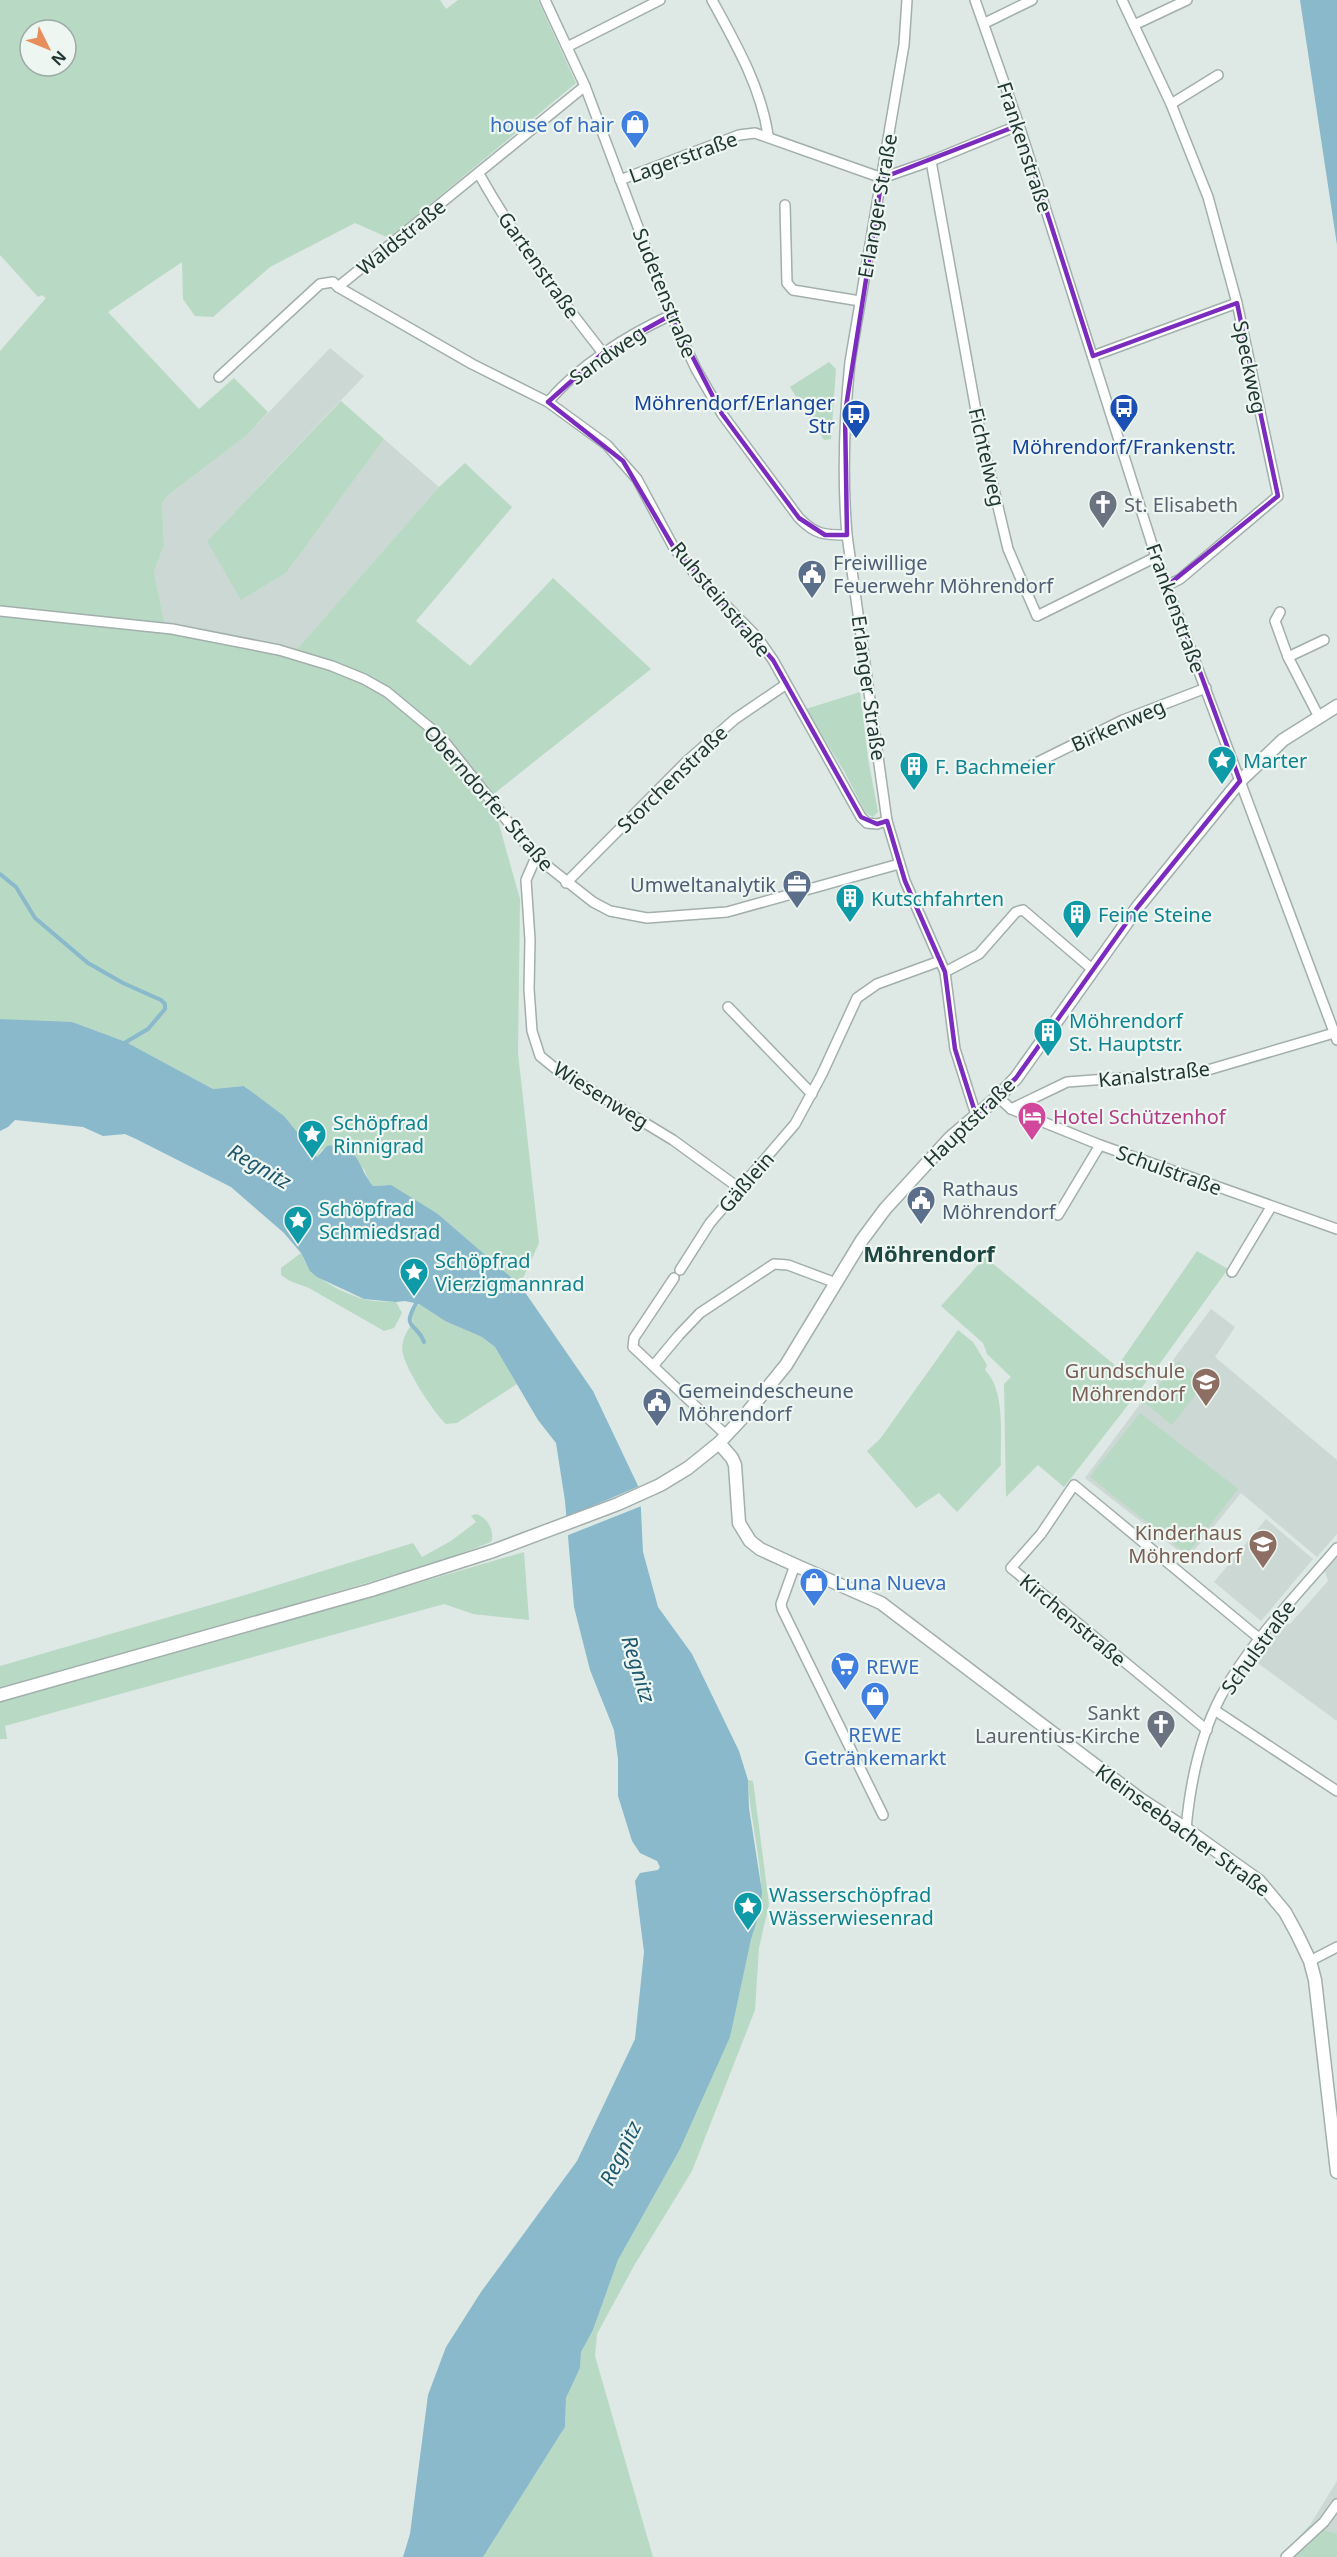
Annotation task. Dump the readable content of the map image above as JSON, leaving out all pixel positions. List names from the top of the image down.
{
  "streets": {
    "street": [
      "Frankenstraße",
      "Lagerstraße",
      "Erlanger Straße",
      "Waldstraße",
      "Gartenstraße",
      "Sudetenstraße",
      "Sandweg",
      "Speckweg",
      "Fichtelweg",
      "Ruhsteinstraße",
      "Birkenweg",
      "Storchenstraße",
      "Oberndorfer Straße",
      "Kanalstraße",
      "Wiesenweg",
      "Hauptstraße",
      "Schulstraße",
      "Gäßlein",
      "Kirchenstraße",
      "Kleinseebacher Straße"
    ]
  },
  "crossings": [
    ["Frankenstraße", "Speckweg"],
    ["Frankenstraße", "Fichtelweg"],
    ["Frankenstraße", "Birkenweg"],
    ["Frankenstraße", "Kanalstraße"],
    ["Frankenstraße", "Hauptstraße"],
    ["Lagerstraße", "Erlanger Straße"],
    ["Lagerstraße", "Sudetenstraße"],
    ["Erlanger Straße", "Sudetenstraße"],
    ["Erlanger Straße", "Ruhsteinstraße"],
    ["Erlanger Straße", "Oberndorfer Straße"],
    ["Erlanger Straße", "Hauptstraße"],
    ["Erlanger Straße", "Gäßlein"],
    ["Waldstraße", "Gartenstraße"],
    ["Waldstraße", "Sudetenstraße"],
    ["Waldstraße", "Ruhsteinstraße"],
    ["Gartenstraße", "Sandweg"],
    ["Sudetenstraße", "Sandweg"],
    ["Sandweg", "Ruhsteinstraße"],
    ["Ruhsteinstraße", "Storchenstraße"],
    ["Storchenstraße", "Oberndorfer Straße"],
    ["Oberndorfer Straße", "Wiesenweg"],
    ["Kanalstraße", "Schulstraße"],
    ["Wiesenweg", "Gäßlein"],
    ["Hauptstraße", "Schulstraße"],
    ["Hauptstraße", "Kleinseebacher Straße"],
    ["Schulstraße", "Kirchenstraße"],
    ["Schulstraße", "Kleinseebacher Straße"]
  ],
  "districts": ["Möhrendorf"],
  "water": ["Regnitz"],
  "places": {
    "shop": ["house of hair", "Luna Nueva", "REWE Getränkemarkt"],
    "bus stop": ["Möhrendorf/Frankenstr.", "Möhrendorf/Erlanger Str"],
    "church": ["St. Elisabeth", "Sankt Laurentius-Kirche"],
    "public building": ["Freiwillige Feuerwehr Möhrendorf", "Rathaus Möhrendorf", "Gemeindescheune Möhrendorf"],
    "place": [
      "Marter",
      "Schöpfrad Rinnigrad",
      "Schöpfrad Schmiedsrad",
      "Schöpfrad Vierzigmannrad",
      "Wasserschöpfrad Wässerwiesenrad"
    ],
    "building": [
      "F. Bachmeier",
      "Kutschfahrten",
      "Feine Steine",
      "Möhrendorf St. Hauptstr."
    ],
    "office": ["Umweltanalytik"],
    "hotel": ["Hotel Schützenhof"],
    "school or university": ["Grundschule Möhrendorf", "Kinderhaus Möhrendorf"],
    "supermarket": ["REWE"]
  },
  "north": "bottom right"
}
